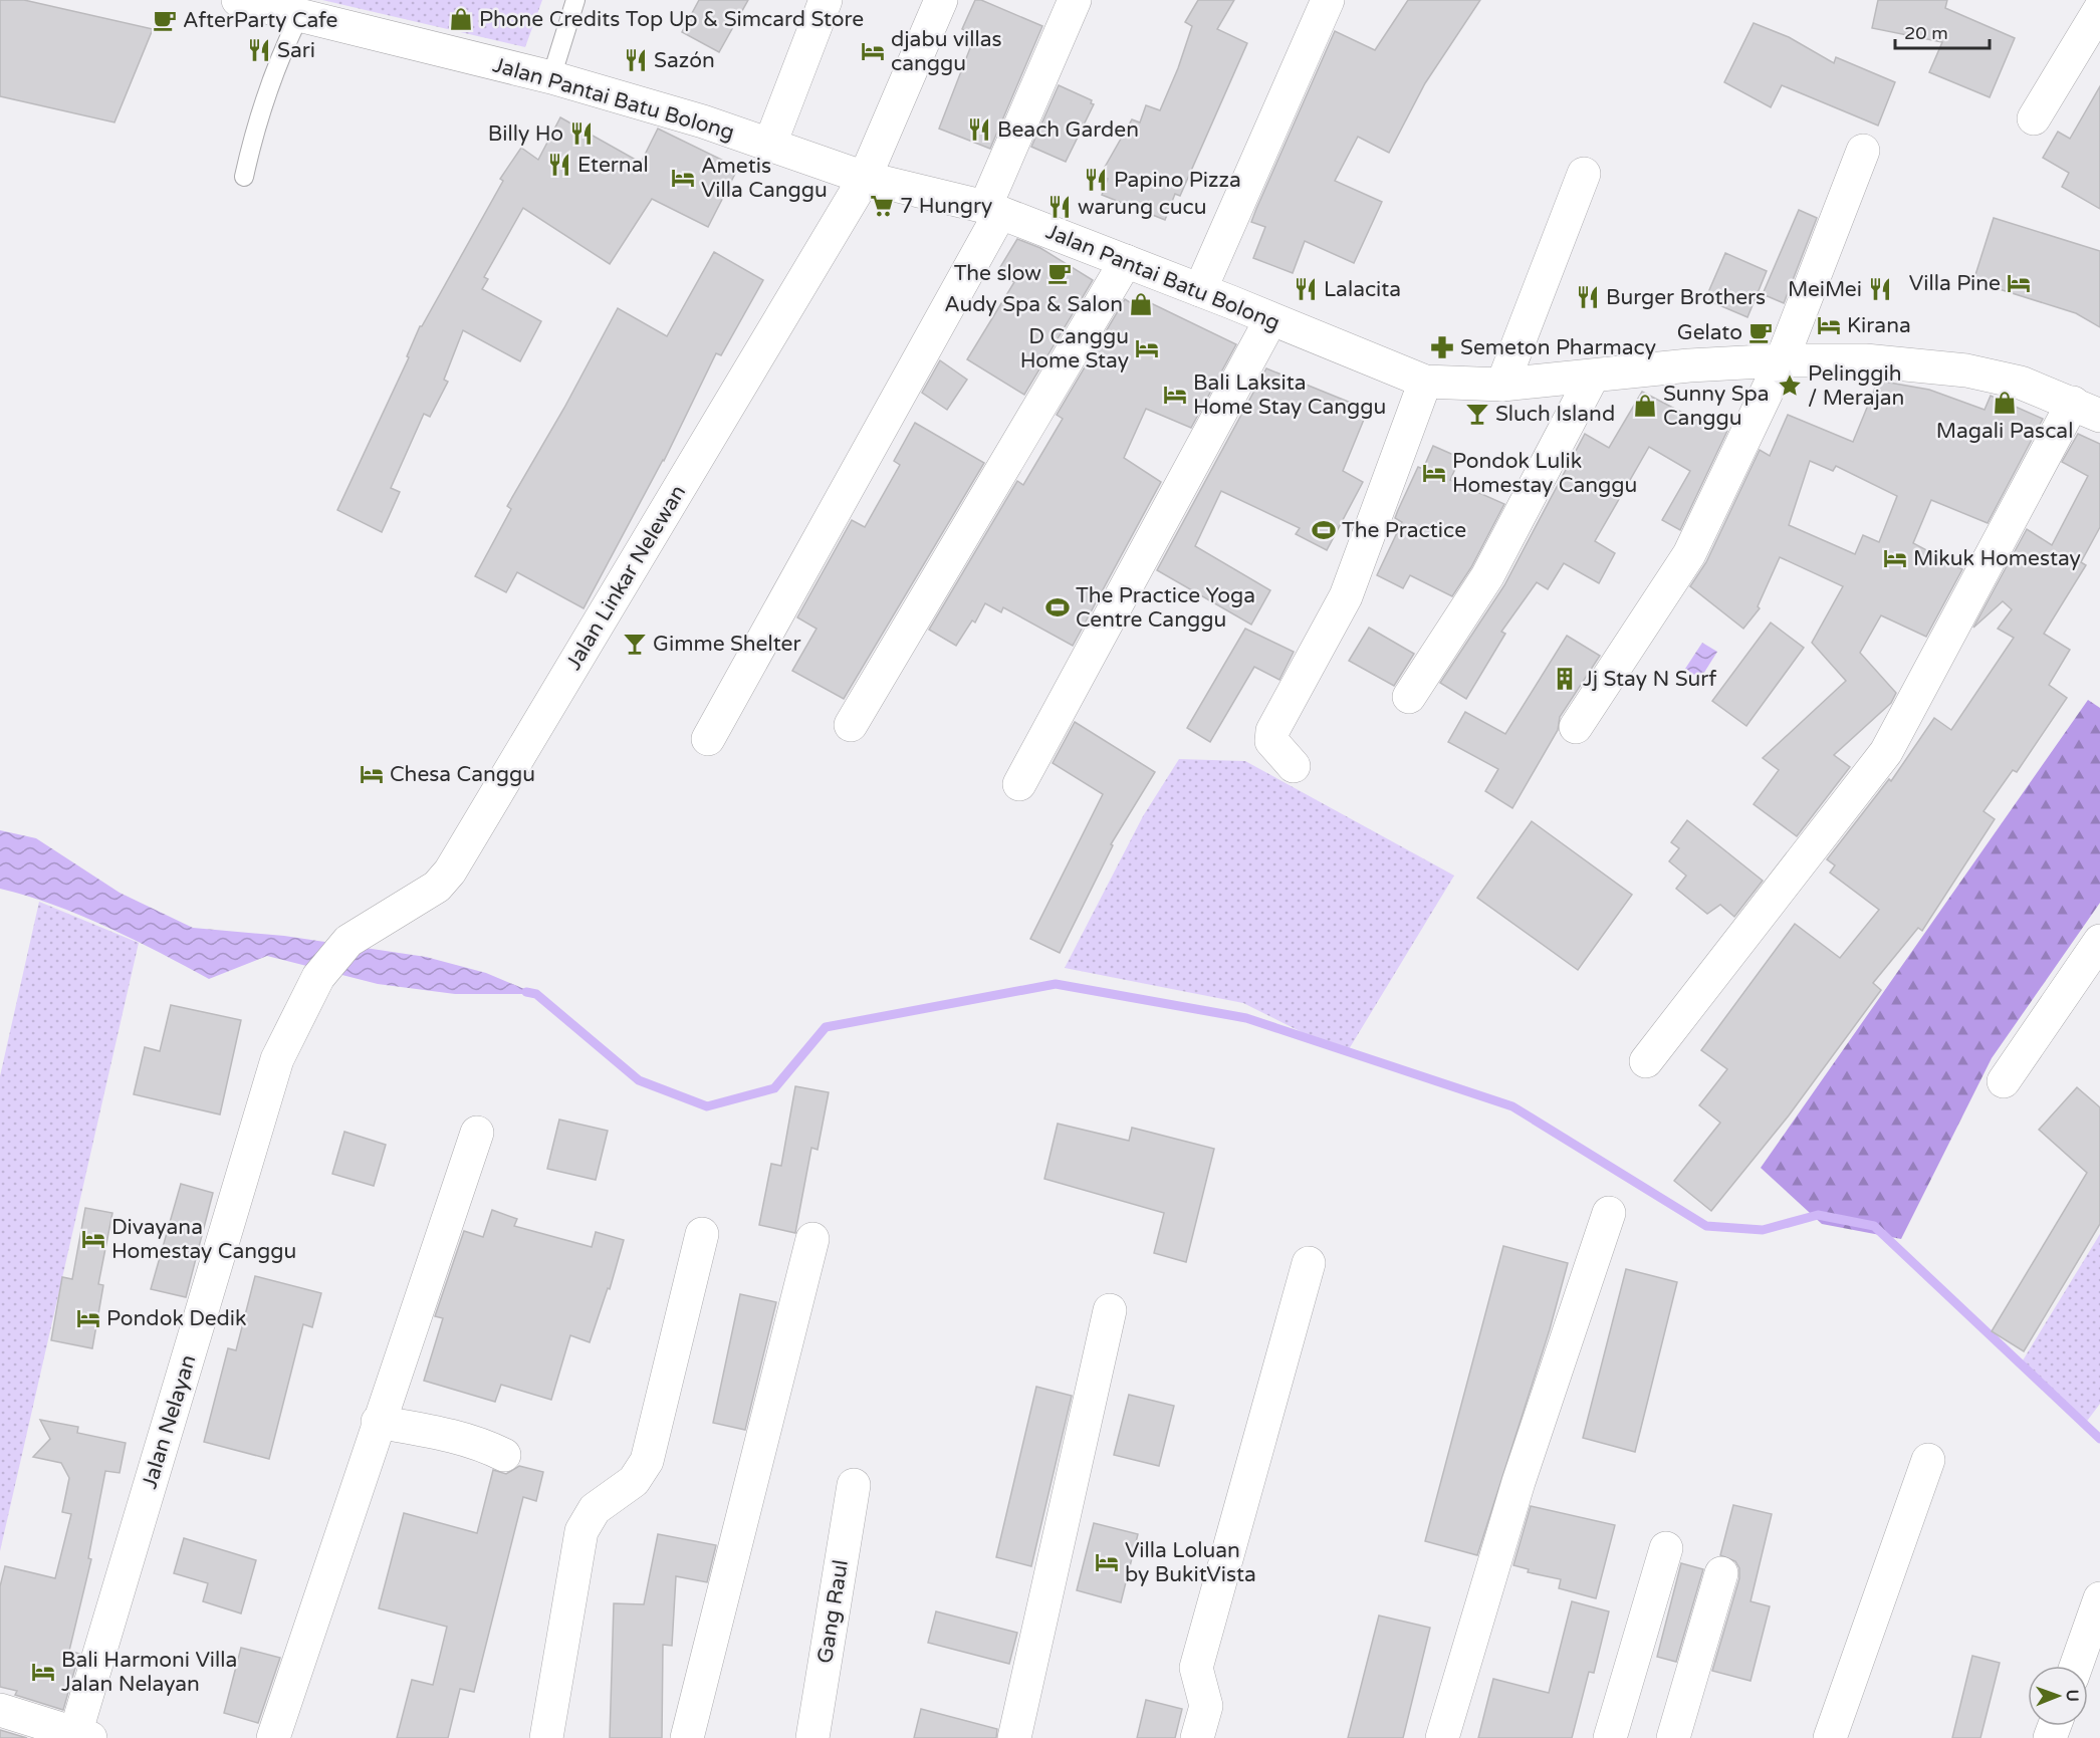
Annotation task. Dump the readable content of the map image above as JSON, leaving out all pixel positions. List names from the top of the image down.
{
  "streets": {
    "street": [
      "Jalan Pantai Batu Bolong",
      "Jalan Linkar Nelewan",
      "Jalan Nelayan",
      "Gang Raul"
    ]
  },
  "crossings": [
    ["Jalan Pantai Batu Bolong", "Jalan Linkar Nelewan"],
    ["Jalan Linkar Nelewan", "Jalan Nelayan"]
  ],
  "places": {
    "shop": [
      "Phone Credits Top Up & Simcard Store",
      "Audy Spa & Salon",
      "Magali Pascal",
      "Sunny Spa Canggu"
    ],
    "cafe": ["AfterParty Cafe", "The slow", "Gelato"],
    "restaurant": [
      "Sari",
      "Sazón",
      "Beach Garden",
      "Billy Ho",
      "Eternal",
      "Papino Pizza",
      "warung cucu",
      "Lalacita",
      "MeiMei",
      "Burger Brothers"
    ],
    "hotel": [
      "djabu villas canggu",
      "Ametis Villa Canggu",
      "Villa Pine",
      "Kirana",
      "D Canggu Home Stay",
      "Bali Laksita Home Stay Canggu",
      "Pondok Lulik Homestay Canggu",
      "Mikuk Homestay",
      "Chesa Canggu",
      "Divayana Homestay Canggu",
      "Pondok Dedik",
      "Villa Loluan by BukitVista",
      "Bali Harmoni Villa Jalan Nelayan"
    ],
    "supermarket": ["7 Hungry"],
    "pharmacy": ["Semeton Pharmacy"],
    "place": ["Pelinggih / Merajan"],
    "bar": ["Sluch Island", "Gimme Shelter"],
    "sports": ["The Practice", "The Practice Yoga Centre Canggu"],
    "building": ["Jj Stay N Surf"]
  },
  "scale_bar": "20 m",
  "north": "right"
}
